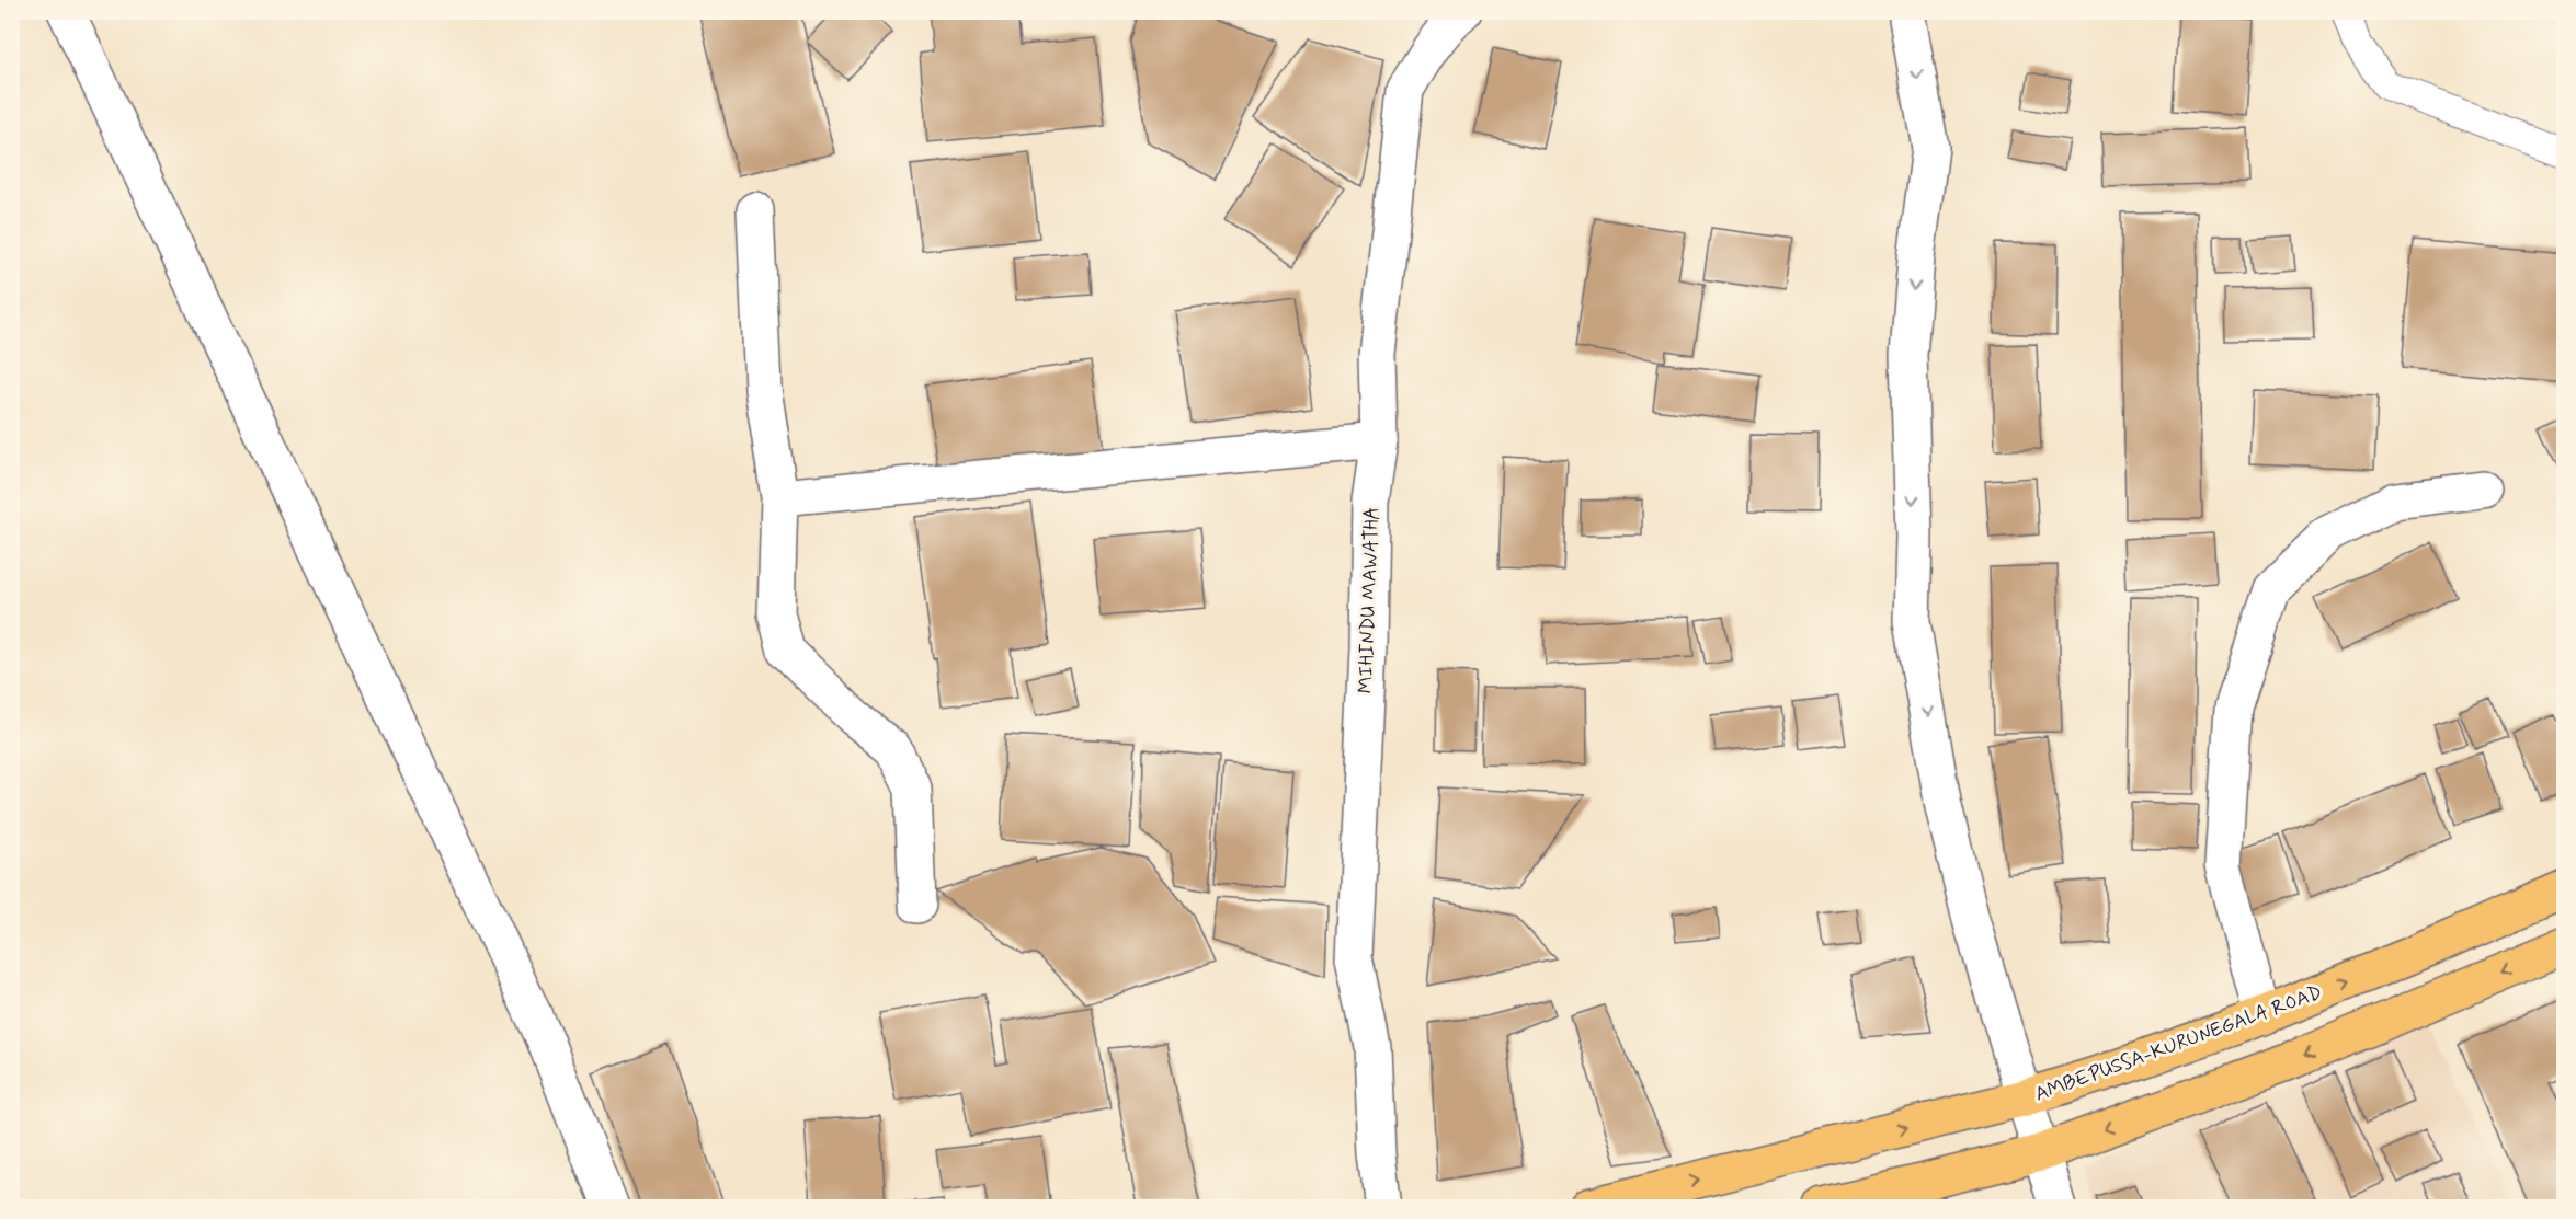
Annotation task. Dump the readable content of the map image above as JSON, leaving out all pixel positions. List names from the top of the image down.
{
  "streets": {
    "highway": ["AMBEPUSSA-KURUNEGALA ROAD"],
    "street": ["MIHINDU MAWATHA"]
  }
}
